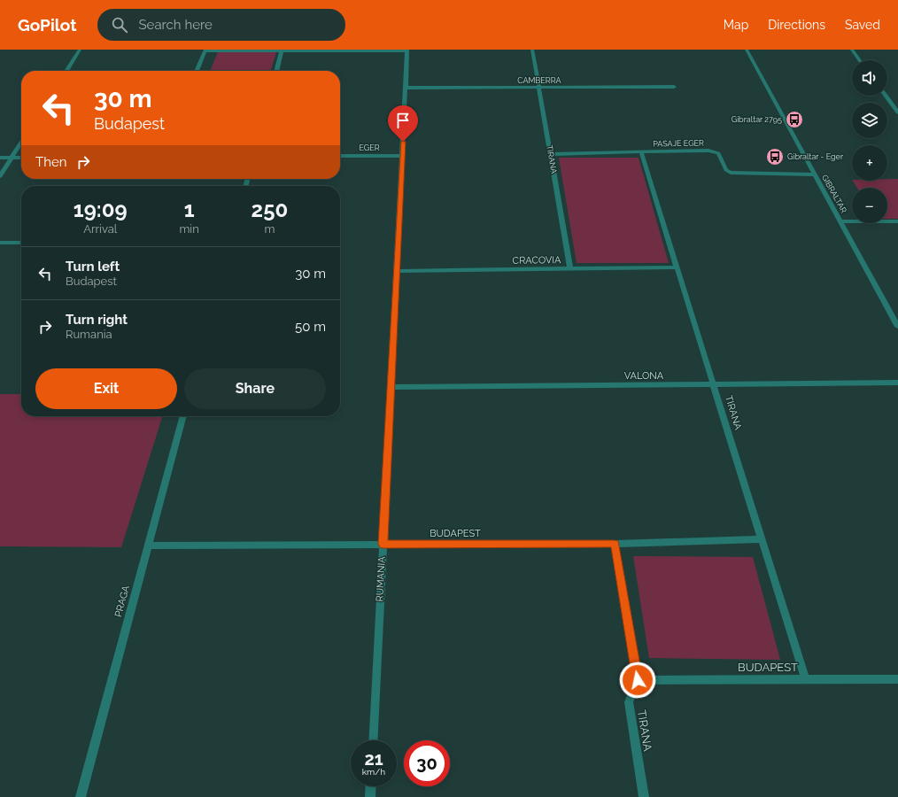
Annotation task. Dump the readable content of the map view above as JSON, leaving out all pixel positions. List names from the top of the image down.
{
  "streets": {
    "street": [
      "CAMBERRA",
      "PASAJE EGER",
      "EGER",
      "TIRANA",
      "GIBRALTAR",
      "CRACOVIA",
      "VALONA",
      "BUDAPEST",
      "RUMANIA",
      "PRAGA"
    ]
  },
  "crossings": [
    ["CAMBERRA", "TIRANA"],
    ["CAMBERRA", "RUMANIA"],
    ["PASAJE EGER", "TIRANA"],
    ["PASAJE EGER", "GIBRALTAR"],
    ["EGER", "RUMANIA"],
    ["TIRANA", "CRACOVIA"],
    ["TIRANA", "VALONA"],
    ["TIRANA", "BUDAPEST"],
    ["CRACOVIA", "RUMANIA"],
    ["VALONA", "RUMANIA"],
    ["BUDAPEST", "RUMANIA"],
    ["BUDAPEST", "PRAGA"]
  ],
  "places": {
    "bus stop": ["Gibraltar 2795", "Gibraltar - Eger"]
  },
  "page": {
    "header": "GoPilot",
    "search": "Search here",
    "nav": ["Map", "Directions", "Saved"],
    "map_buttons": ["+", "−"],
    "turn": ["30 m", "Budapest"],
    "then": "Then",
    "eta": [
      "19:09",
      "Arrival",
      "1",
      "min",
      "250",
      "m"
    ],
    "list": [
      {
        "name": "Turn left",
        "note": "Budapest",
        "value": "30 m"
      },
      {
        "name": "Turn right",
        "note": "Rumania",
        "value": "50 m"
      }
    ],
    "buttons": ["Exit", "Share"],
    "speed": "21 km/h",
    "limit": "30"
  }
}
